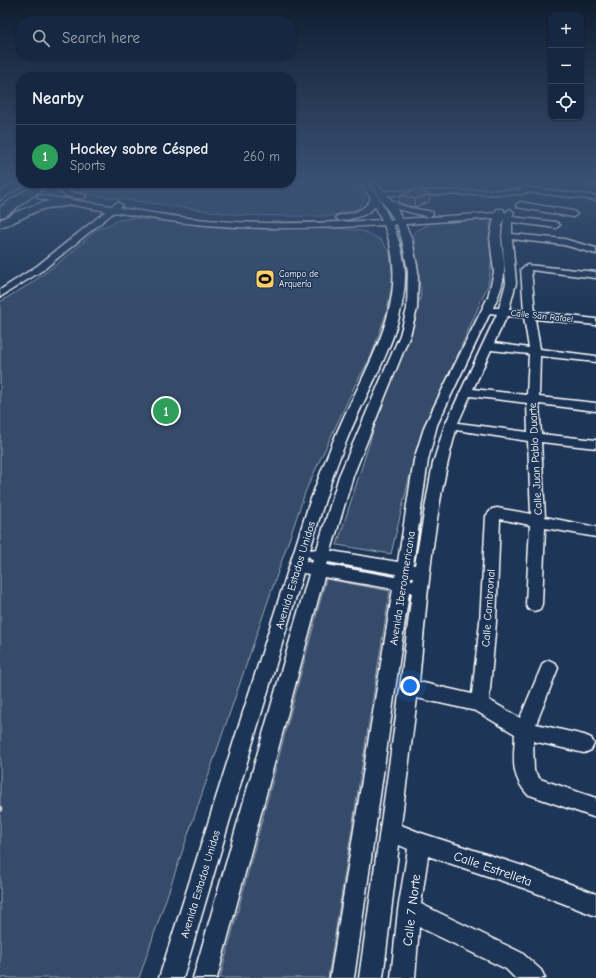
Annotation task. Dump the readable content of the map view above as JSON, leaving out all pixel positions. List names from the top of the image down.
{
  "streets": {
    "street": [
      "Calle San Rafael",
      "Calle Juan Pablo Duarte",
      "Avenida Estados Unidos",
      "Avenida Iberoamericana",
      "Calle Cambronal",
      "Calle Estrelleta",
      "Calle 7 Norte"
    ]
  },
  "crossings": [
    ["Calle San Rafael", "Calle Juan Pablo Duarte"],
    ["Calle San Rafael", "Avenida Iberoamericana"],
    ["Calle Juan Pablo Duarte", "Calle Cambronal"],
    ["Avenida Iberoamericana", "Calle Estrelleta"],
    ["Calle Estrelleta", "Calle 7 Norte"]
  ],
  "places": {
    "sports": ["Campo de Arquería"]
  },
  "page": {
    "map_buttons": ["+", "−"],
    "search": "Search here",
    "heading": "Nearby",
    "list": [
      {
        "mark": "1",
        "name": "Hockey sobre Césped",
        "note": "Sports",
        "value": "260 m"
      }
    ],
    "pins": "1"
  }
}
